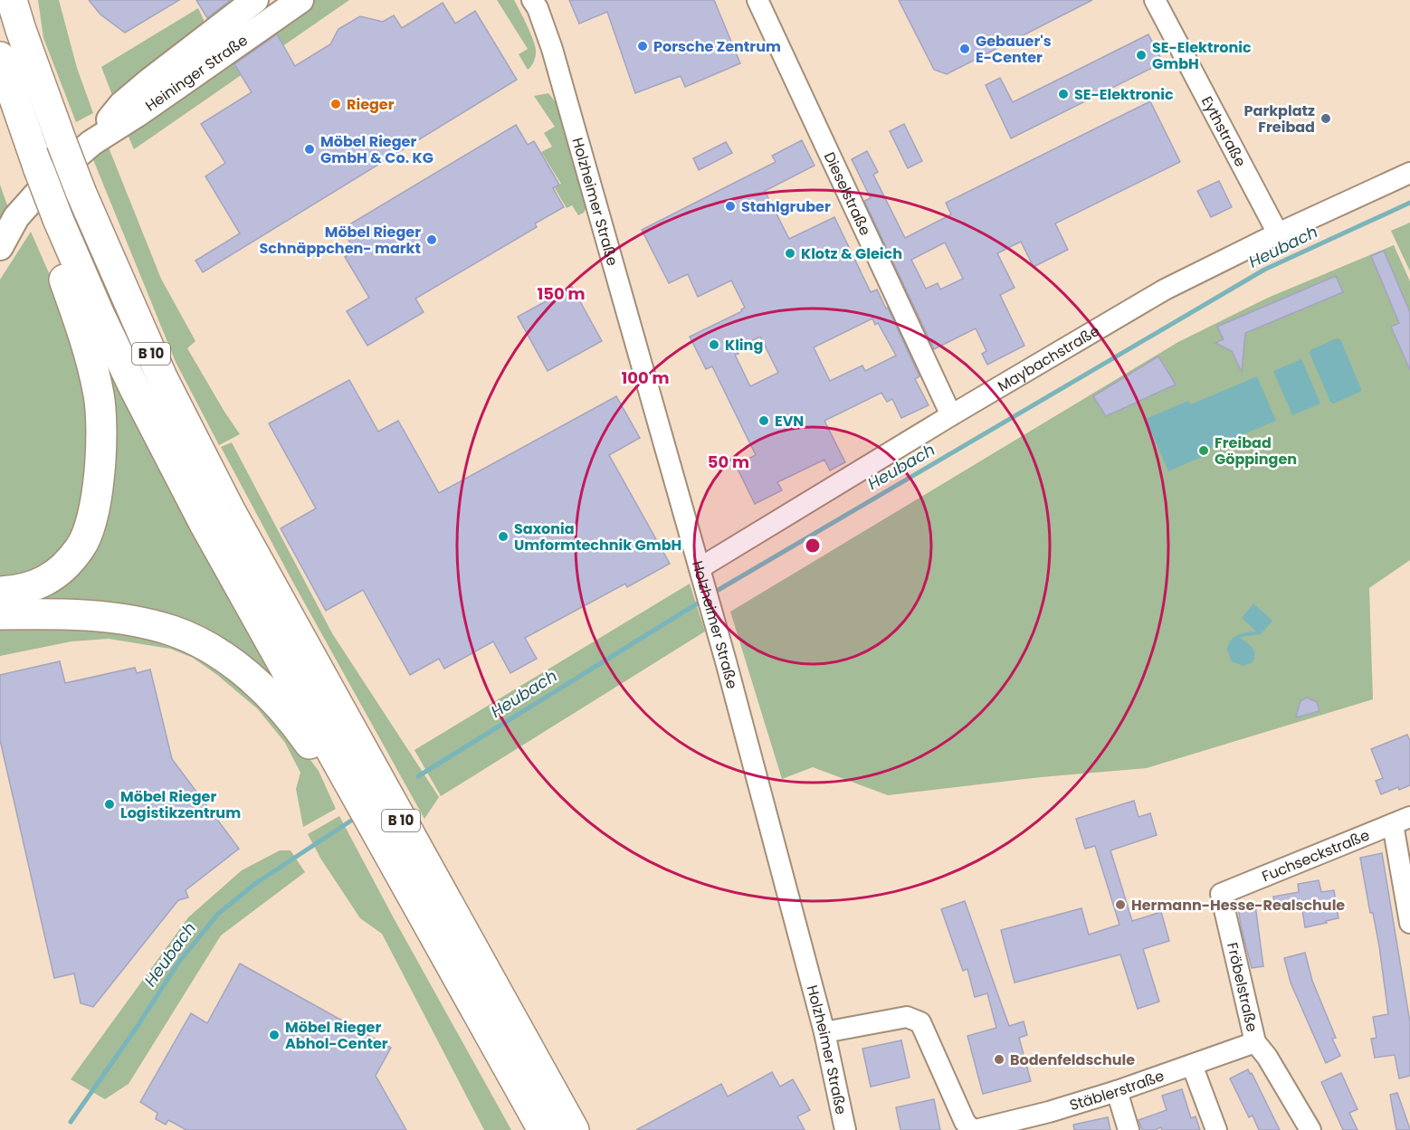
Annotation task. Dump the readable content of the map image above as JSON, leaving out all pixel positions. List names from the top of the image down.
{
  "streets": {
    "highway": ["B 10"],
    "main road": ["Heininger Straße"],
    "street": [
      "Eythstraße",
      "Dieselstraße",
      "Holzheimer Straße",
      "Maybachstraße",
      "Fuchseckstraße",
      "Fröbelstraße",
      "Stäblerstraße"
    ]
  },
  "crossings": [
    ["Eythstraße", "Maybachstraße"],
    ["Dieselstraße", "Maybachstraße"],
    ["Holzheimer Straße", "Maybachstraße"],
    ["Fuchseckstraße", "Fröbelstraße"],
    ["Fröbelstraße", "Stäblerstraße"]
  ],
  "water": ["Heubach"],
  "places": [
    "Porsche Zentrum",
    "Gebauer's E-Center",
    "SE-Elektronic GmbH",
    "SE-Elektronic",
    "Rieger",
    "Parkplatz Freibad",
    "Möbel Rieger GmbH & Co. KG",
    "Stahlgruber",
    "Möbel Rieger Schnäppchen- markt",
    "Klotz & Gleich",
    "Kling",
    "EVN",
    "Freibad Göppingen",
    "Saxonia Umformtechnik GmbH",
    "Möbel Rieger Logistikzentrum",
    "Hermann-Hesse-Realschule",
    "Möbel Rieger Abhol-Center",
    "Bodenfeldschule"
  ],
  "rings": ["150 m", "100 m", "50 m"]
}
